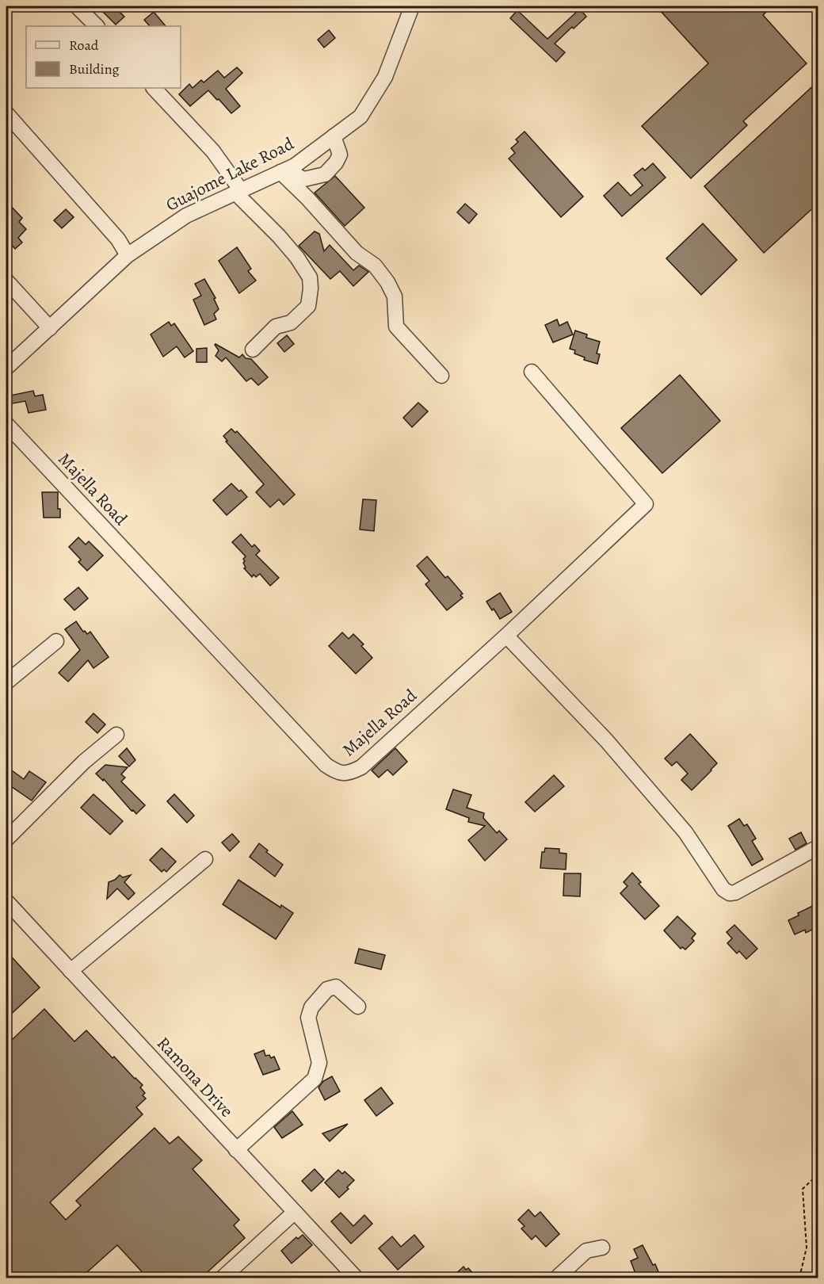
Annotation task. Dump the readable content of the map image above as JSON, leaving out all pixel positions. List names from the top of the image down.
{
  "streets": {
    "street": ["Guajome Lake Road", "Majella Road", "Ramona Drive"]
  },
  "legend": ["Road", "Building"]
}
